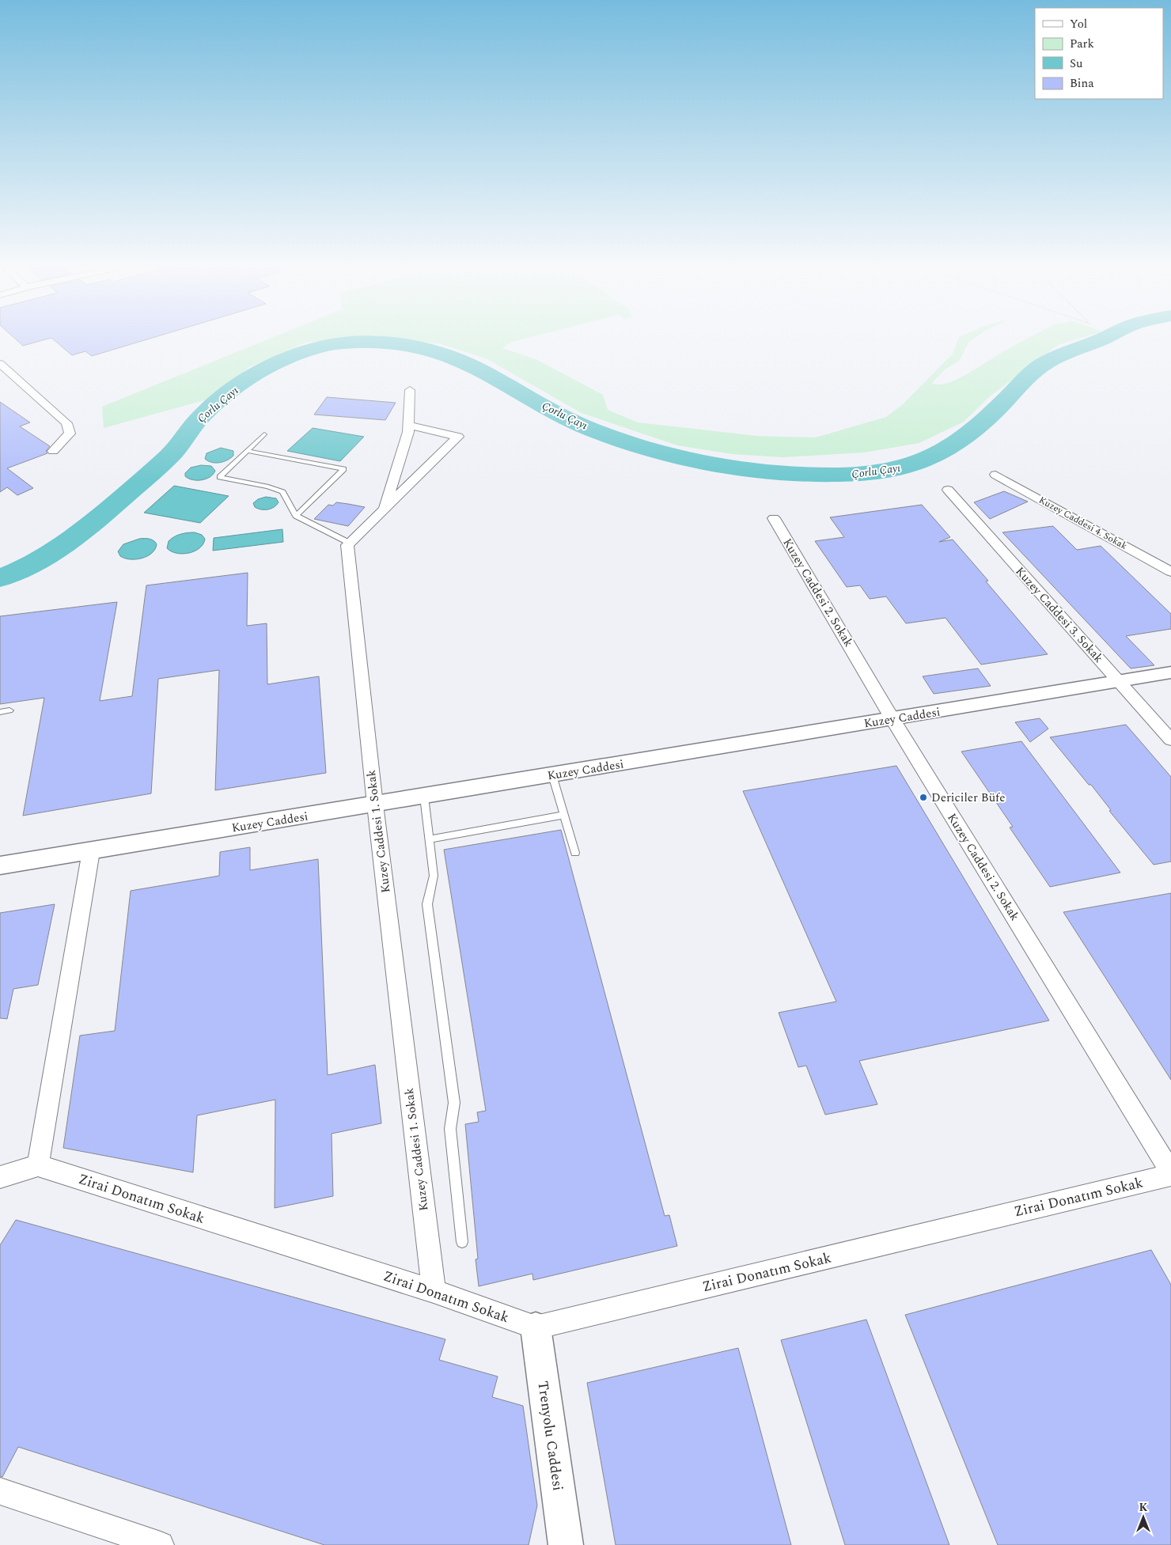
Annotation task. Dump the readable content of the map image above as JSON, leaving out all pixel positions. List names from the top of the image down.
{
  "streets": {
    "street": [
      "Kuzey Caddesi 4. Sokak",
      "Kuzey Caddesi 2. Sokak",
      "Kuzey Caddesi 3. Sokak",
      "Kuzey Caddesi",
      "Kuzey Caddesi 1. Sokak",
      "Zirai Donatım Sokak",
      "Trenyolu Caddesi"
    ]
  },
  "crossings": [
    ["Kuzey Caddesi 2. Sokak", "Kuzey Caddesi"],
    ["Kuzey Caddesi 2. Sokak", "Zirai Donatım Sokak"],
    ["Kuzey Caddesi 3. Sokak", "Kuzey Caddesi"],
    ["Kuzey Caddesi", "Kuzey Caddesi 1. Sokak"],
    ["Kuzey Caddesi 1. Sokak", "Zirai Donatım Sokak"],
    ["Zirai Donatım Sokak", "Trenyolu Caddesi"]
  ],
  "water": ["Çorlu Çayı"],
  "places": ["Dericiler Büfe"],
  "legend": [
    "Yol",
    "Park",
    "Su",
    "Bina"
  ],
  "north": "top"
}
